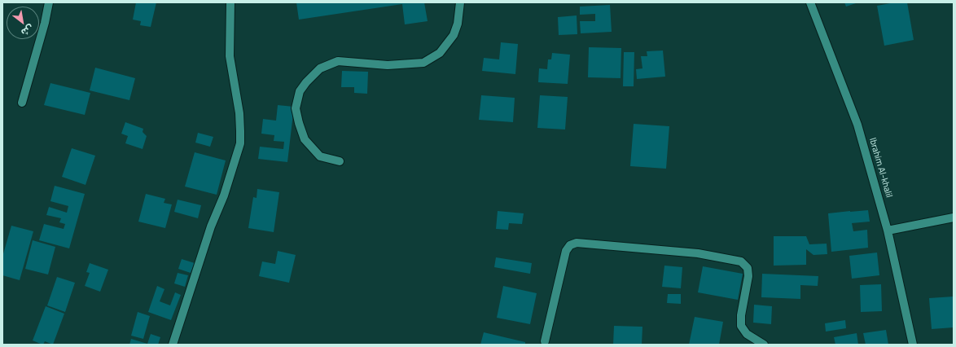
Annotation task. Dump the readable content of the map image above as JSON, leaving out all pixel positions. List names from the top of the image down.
{
  "streets": {
    "street": ["Ibrahim Al-khalil"]
  },
  "north": "bottom right"
}
